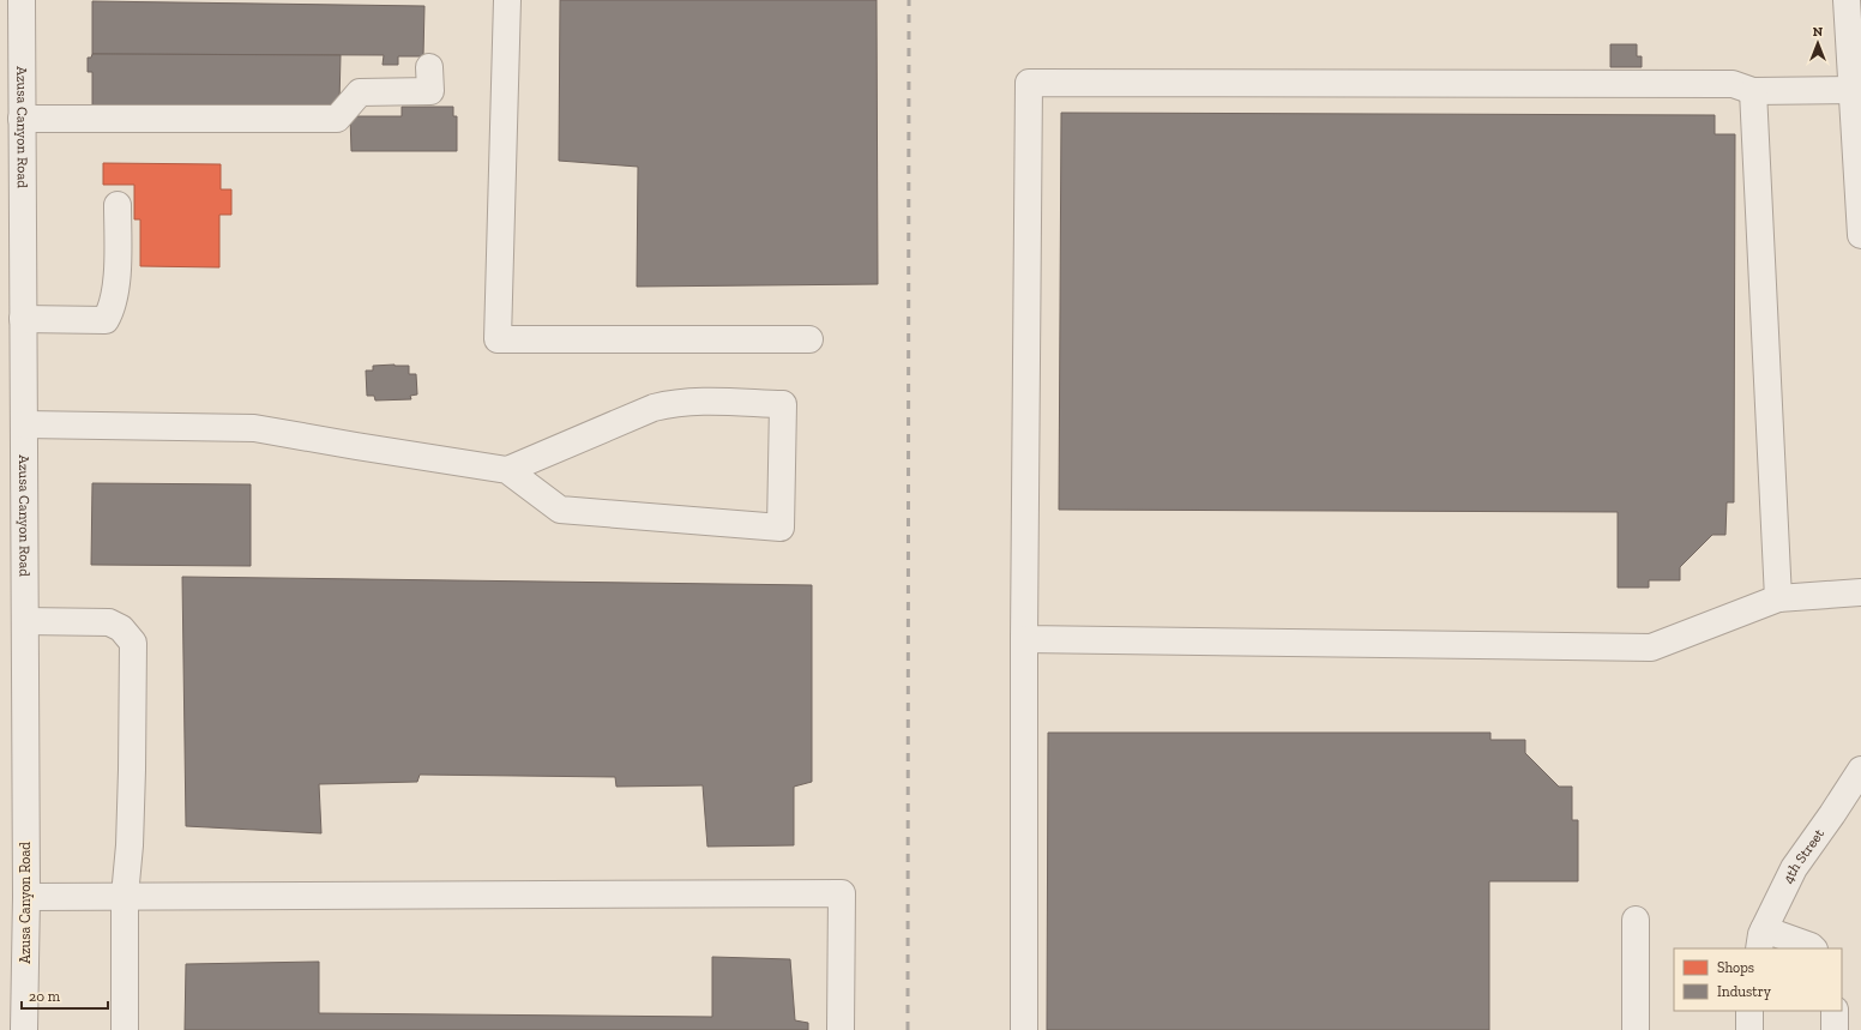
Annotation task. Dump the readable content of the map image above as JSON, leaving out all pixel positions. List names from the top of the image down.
{
  "streets": {
    "street": ["Azusa Canyon Road", "4th Street"]
  },
  "legend": ["Shops", "Industry"],
  "scale_bar": "20 m",
  "north": "top"
}
